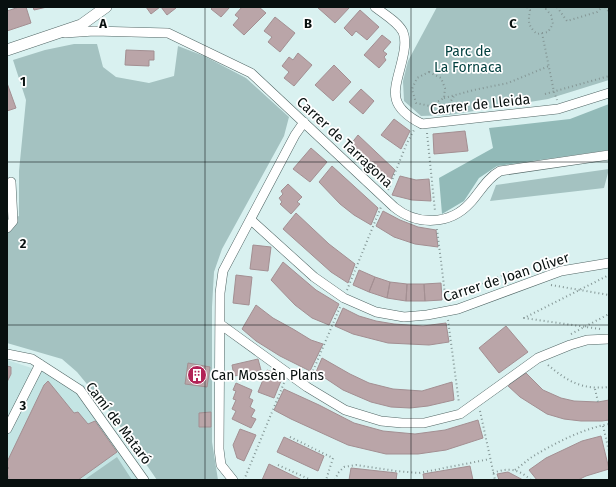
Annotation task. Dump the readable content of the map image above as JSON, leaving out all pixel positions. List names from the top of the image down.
{
  "streets": {
    "street": [
      "Carrer de Lleida",
      "Carrer de Tarragona",
      "Carrer de Joan Oliver",
      "Camí de Mataró"
    ]
  },
  "parks": ["Parc de La Fornaca"],
  "places": {
    "building": ["Can Mossèn Plans"]
  },
  "grid": {
    "columns": ["A", "B", "C"],
    "rows": ["1", "2", "3"]
  }
}
